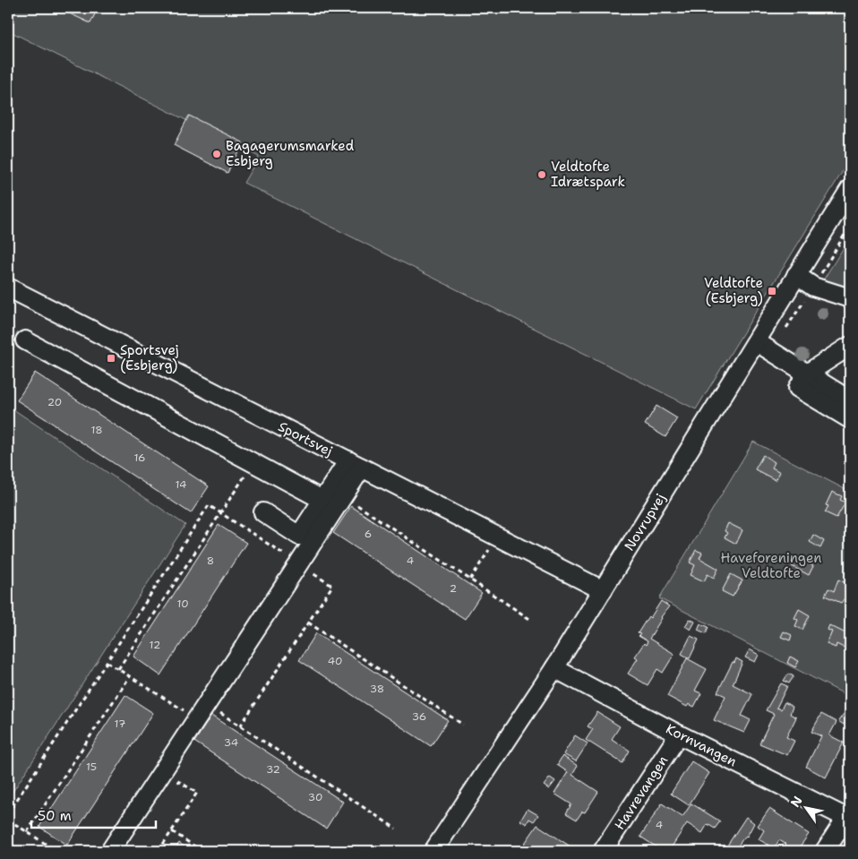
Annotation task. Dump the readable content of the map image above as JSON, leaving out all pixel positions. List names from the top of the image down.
{
  "streets": {
    "street": [
      "Sportsvej",
      "Novrupvej",
      "Kornvangen",
      "Havrevangen"
    ]
  },
  "crossings": [
    ["Sportsvej", "Novrupvej"],
    ["Novrupvej", "Kornvangen"],
    ["Kornvangen", "Havrevangen"]
  ],
  "parks": ["Haveforeningen Veldtofte"],
  "places": {
    "other": ["Bagagerumsmarked Esbjerg", "Veldtofte Idrætspark"],
    "transit": ["Veldtofte (Esbjerg)", "Sportsvej (Esbjerg)"]
  },
  "house_numbers": [
    "20",
    "18",
    "16",
    "14",
    "6",
    "8",
    "4",
    "2",
    "10",
    "12",
    "40",
    "38",
    "36",
    "17",
    "34",
    "15",
    "32",
    "30",
    "4"
  ],
  "scale_bar": "50 m",
  "north": "top left"
}
